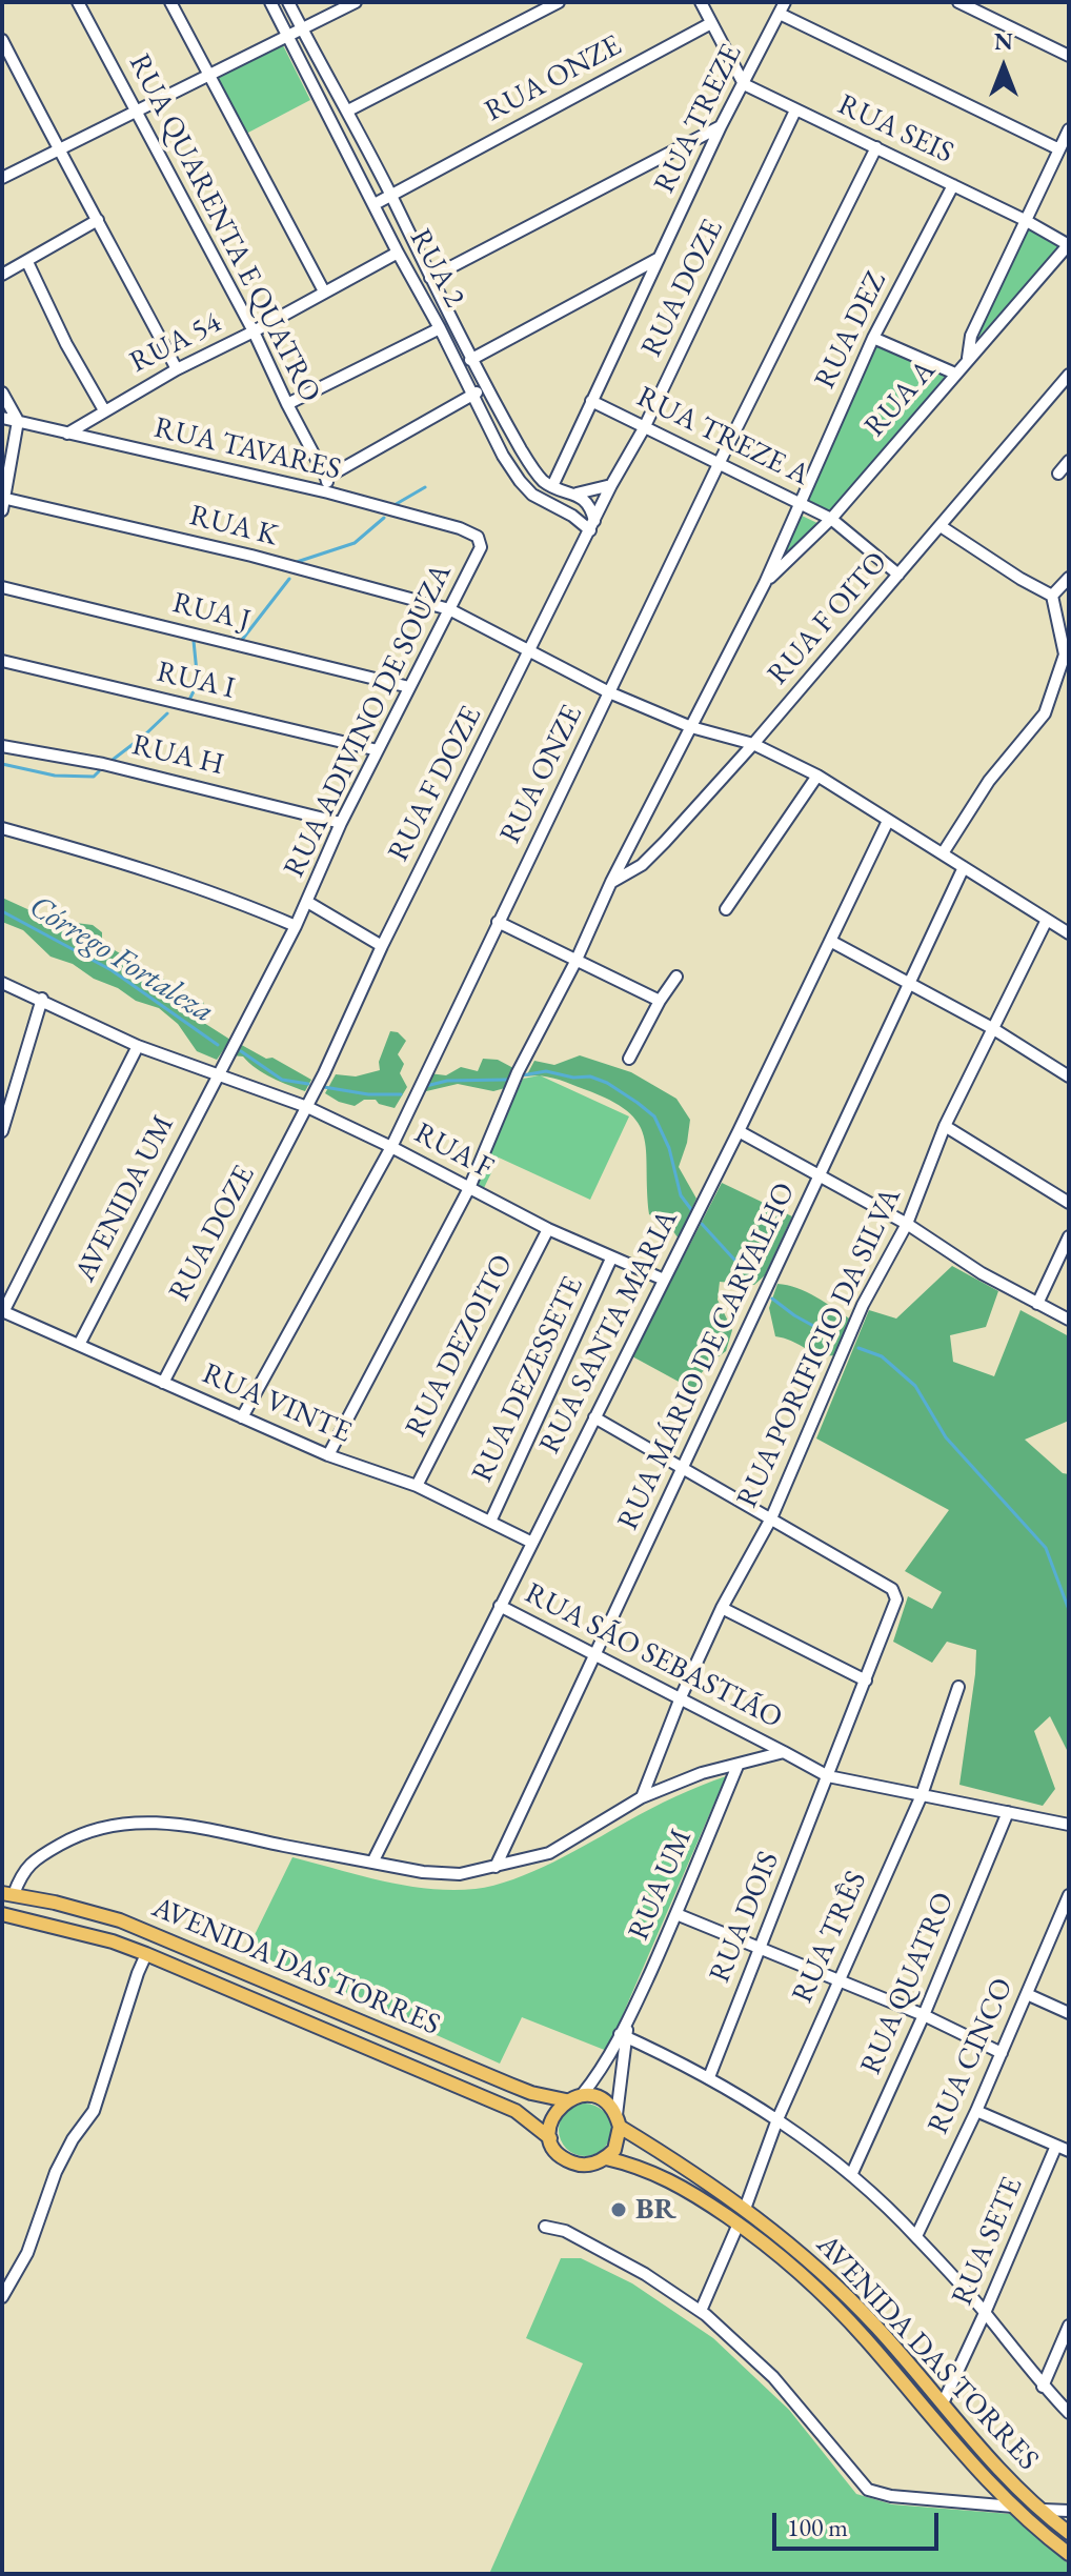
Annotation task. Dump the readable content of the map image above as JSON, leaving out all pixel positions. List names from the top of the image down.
{
  "streets": {
    "main road": ["AVENIDA DAS TORRES"],
    "street": [
      "RUA ONZE",
      "RUA TREZE",
      "RUA SEIS",
      "RUA QUARENTA E QUATRO",
      "RUA 2",
      "RUA DOZE",
      "RUA DEZ",
      "RUA 54",
      "RUA A",
      "RUA TREZE A",
      "RUA TAVARES",
      "RUA K",
      "RUA J",
      "RUA F OITO",
      "RUA I",
      "RUA ADIVINO DE SOUZA",
      "RUA H",
      "RUA F DOZE",
      "RUA F",
      "AVENIDA UM",
      "RUA SANTA MARIA",
      "RUA DEZOITO",
      "RUA PORIFICIO DA SILVA",
      "RUA MÁRIO DE CARVALHO",
      "RUA DEZESSETE",
      "RUA VINTE",
      "RUA SÃO SEBASTIÃO",
      "RUA UM",
      "RUA DOIS",
      "RUA TRÊS",
      "RUA QUATRO",
      "RUA CINCO",
      "RUA SETE"
    ]
  },
  "crossings": [
    ["RUA ONZE", "RUA SEIS"],
    ["RUA ONZE", "RUA 2"],
    ["RUA ONZE", "RUA TREZE A"],
    ["RUA ONZE", "RUA F"],
    ["RUA ONZE", "RUA VINTE"],
    ["RUA TREZE", "RUA SEIS"],
    ["RUA TREZE", "RUA 2"],
    ["RUA TREZE", "RUA TREZE A"],
    ["RUA SEIS", "RUA DOZE"],
    ["RUA SEIS", "RUA DEZ"],
    ["RUA SEIS", "RUA A"],
    ["RUA QUARENTA E QUATRO", "RUA 54"],
    ["RUA QUARENTA E QUATRO", "RUA TAVARES"],
    ["RUA 2", "RUA 54"],
    ["RUA 2", "RUA F DOZE"],
    ["RUA DOZE", "RUA TREZE A"],
    ["RUA DOZE", "RUA F DOZE"],
    ["RUA DOZE", "RUA F"],
    ["RUA DOZE", "RUA VINTE"],
    ["RUA DEZ", "RUA A"],
    ["RUA DEZ", "RUA TREZE A"],
    ["RUA 54", "RUA TAVARES"],
    ["RUA A", "RUA TREZE A"],
    ["RUA TREZE A", "RUA F OITO"],
    ["RUA TAVARES", "RUA ADIVINO DE SOUZA"],
    ["RUA K", "RUA ADIVINO DE SOUZA"],
    ["RUA J", "RUA ADIVINO DE SOUZA"],
    ["RUA I", "RUA ADIVINO DE SOUZA"],
    ["RUA ADIVINO DE SOUZA", "RUA H"],
    ["RUA ADIVINO DE SOUZA", "RUA F"],
    ["RUA ADIVINO DE SOUZA", "AVENIDA UM"],
    ["RUA F DOZE", "RUA F"],
    ["RUA F", "AVENIDA UM"],
    ["RUA F", "RUA SANTA MARIA"],
    ["RUA F", "RUA DEZOITO"],
    ["RUA F", "RUA DEZESSETE"],
    ["AVENIDA UM", "RUA VINTE"],
    ["RUA SANTA MARIA", "RUA VINTE"],
    ["RUA SANTA MARIA", "RUA SÃO SEBASTIÃO"],
    ["RUA DEZOITO", "RUA VINTE"],
    ["RUA PORIFICIO DA SILVA", "RUA SÃO SEBASTIÃO"],
    ["RUA PORIFICIO DA SILVA", "RUA DOIS"],
    ["RUA MÁRIO DE CARVALHO", "RUA SÃO SEBASTIÃO"],
    ["RUA DEZESSETE", "RUA VINTE"],
    ["RUA SÃO SEBASTIÃO", "RUA DOIS"],
    ["RUA SÃO SEBASTIÃO", "RUA TRÊS"],
    ["RUA SÃO SEBASTIÃO", "RUA QUATRO"],
    ["RUA UM", "AVENIDA DAS TORRES"],
    ["RUA TRÊS", "AVENIDA DAS TORRES"],
    ["AVENIDA DAS TORRES", "RUA SETE"]
  ],
  "water": ["Córrego Fortaleza"],
  "places": ["BR"],
  "scale_bar": "100 m",
  "north": "top"
}
